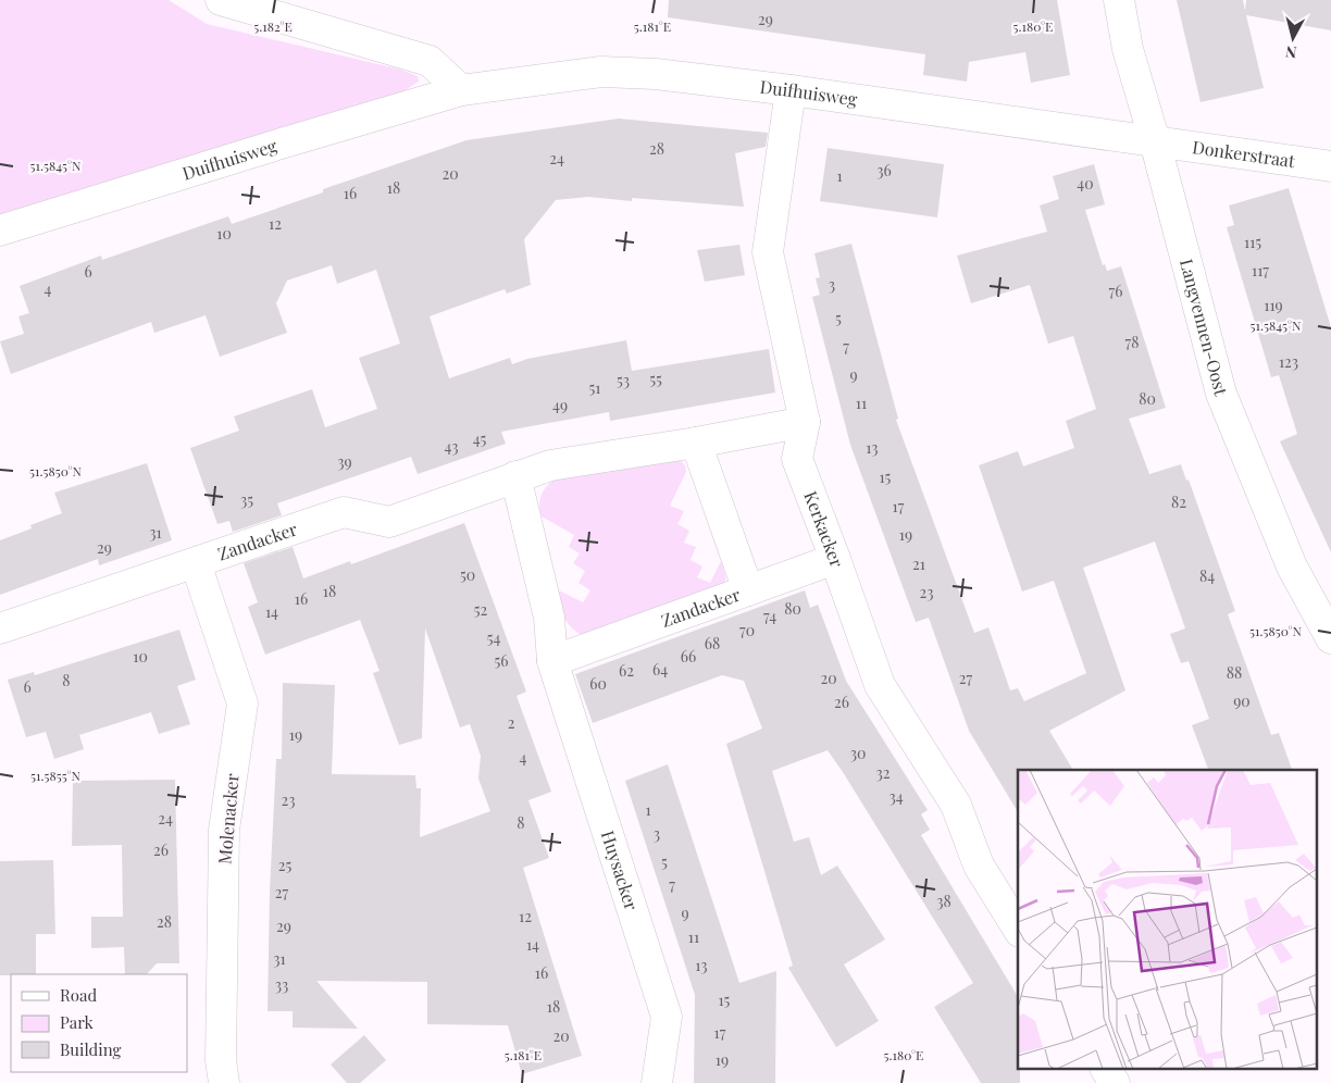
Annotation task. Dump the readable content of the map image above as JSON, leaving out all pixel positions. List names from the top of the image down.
{
  "streets": {
    "street": [
      "Duifhuisweg",
      "Donkerstraat",
      "Langvennen-Oost",
      "Kerkacker",
      "Zandacker",
      "Molenacker",
      "Huysacker"
    ]
  },
  "crossings": [
    ["Duifhuisweg", "Donkerstraat"],
    ["Duifhuisweg", "Langvennen-Oost"],
    ["Duifhuisweg", "Kerkacker"],
    ["Donkerstraat", "Langvennen-Oost"],
    ["Kerkacker", "Zandacker"],
    ["Zandacker", "Molenacker"],
    ["Zandacker", "Huysacker"]
  ],
  "house_numbers": [
    "29",
    "28",
    "24",
    "36",
    "20",
    "1",
    "40",
    "18",
    "16",
    "12",
    "10",
    "115",
    "117",
    "6",
    "3",
    "4",
    "76",
    "119",
    "5",
    "78",
    "7",
    "123",
    "9",
    "55",
    "53",
    "51",
    "80",
    "11",
    "49",
    "45",
    "43",
    "13",
    "39",
    "15",
    "35",
    "82",
    "17",
    "31",
    "19",
    "29",
    "21",
    "50",
    "84",
    "18",
    "23",
    "16",
    "80",
    "52",
    "14",
    "74",
    "70",
    "54",
    "68",
    "10",
    "66",
    "56",
    "64",
    "62",
    "88",
    "20",
    "27",
    "8",
    "60",
    "6",
    "90",
    "26",
    "2",
    "19",
    "30",
    "4",
    "32",
    "34",
    "23",
    "1",
    "24",
    "8",
    "3",
    "26",
    "5",
    "25",
    "7",
    "27",
    "38",
    "9",
    "12",
    "28",
    "29",
    "11",
    "14",
    "31",
    "13",
    "16",
    "33",
    "15",
    "18",
    "17",
    "20",
    "19"
  ],
  "legend": ["Road", "Park", "Building"],
  "north": "bottom",
  "coordinates": [
    "5.182°E",
    "5.181°E",
    "5.180°E",
    "51.5845°N",
    "51.5850°N",
    "51.5855°N"
  ]
}
